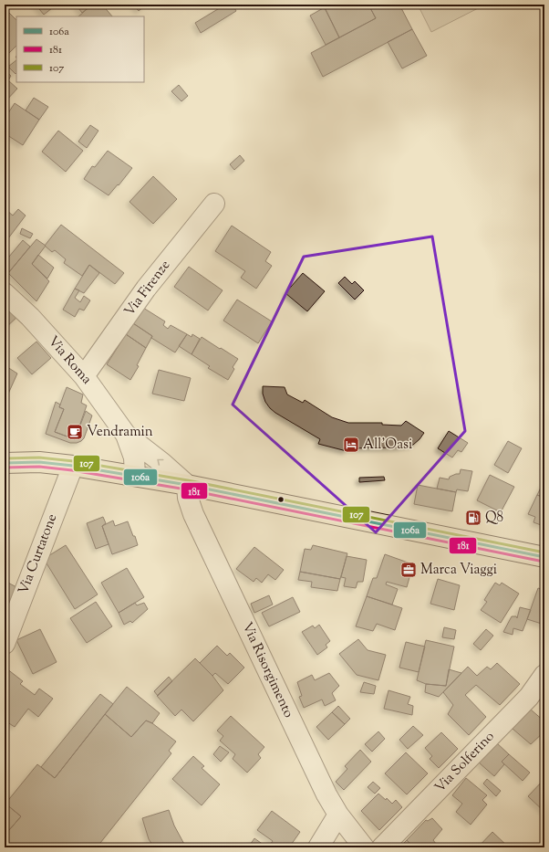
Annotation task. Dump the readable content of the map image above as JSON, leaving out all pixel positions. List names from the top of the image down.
{
  "streets": {
    "street": [
      "Via Firenze",
      "Via Roma",
      "Via Curtatone",
      "Via Risorgimento",
      "Via Solferino"
    ]
  },
  "crossings": [
    ["Via Firenze", "Via Roma"],
    ["Via Roma", "Via Risorgimento"]
  ],
  "places": {
    "cafe": ["Vendramin"],
    "hotel": ["All'Oasi"],
    "fuel station": ["Q8"],
    "office": ["Marca Viaggi"]
  },
  "lines": ["transit line 107", "transit line 106a", "transit line 181"],
  "legend": ["106a", "181", "107"]
}
